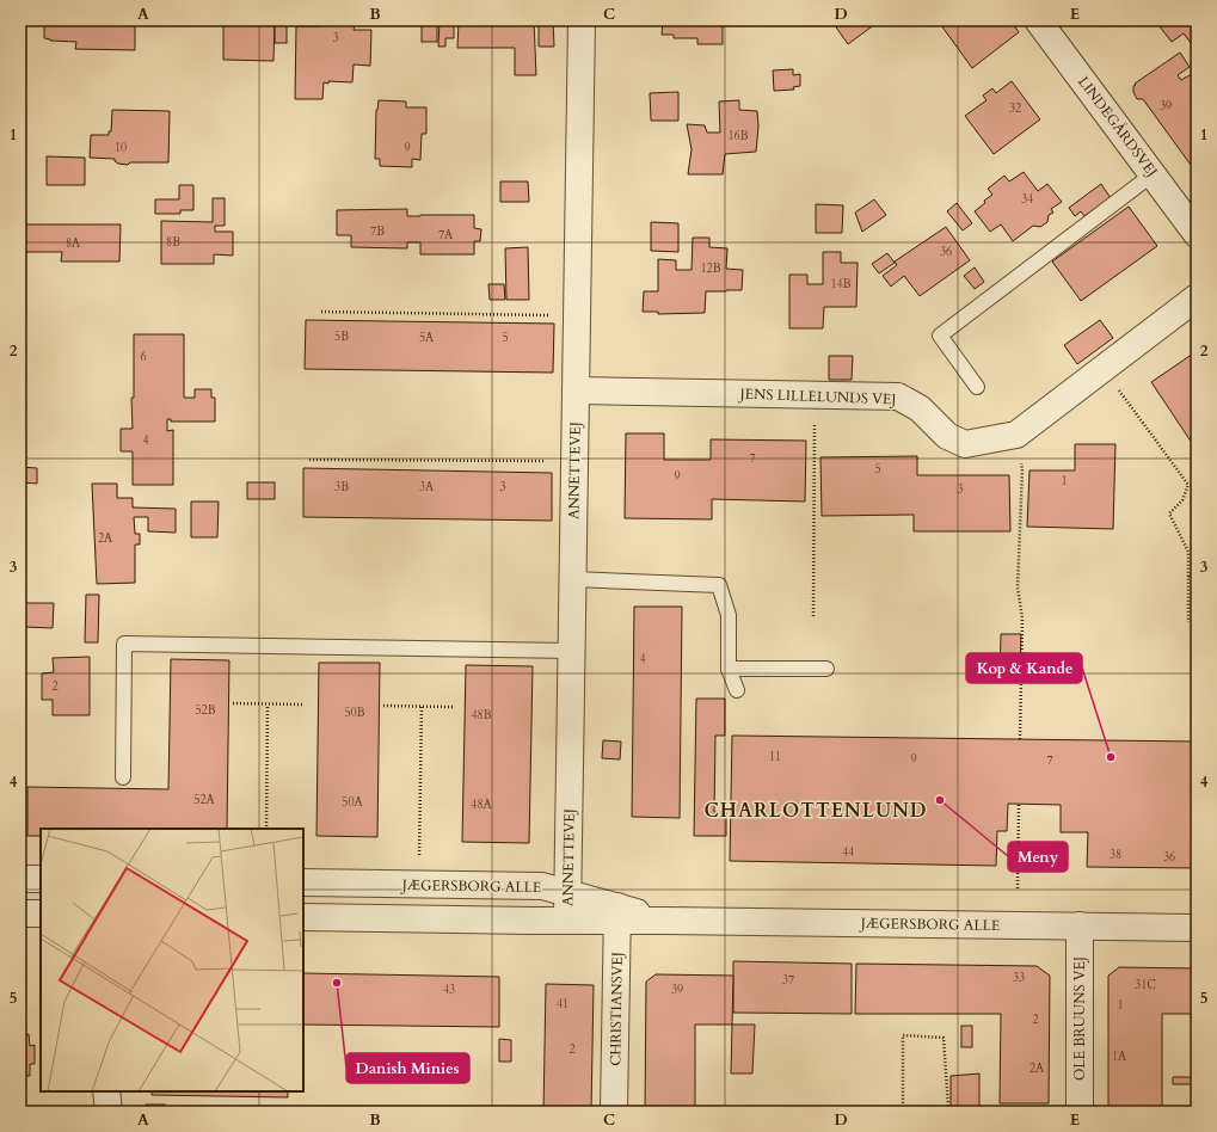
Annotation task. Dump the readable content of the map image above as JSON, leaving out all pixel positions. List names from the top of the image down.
{
  "streets": {
    "street": [
      "LINDEGÅRDSVEJ",
      "JENS LILLELUNDS VEJ",
      "ANNETTEVEJ",
      "JÆGERSBORG ALLE",
      "CHRISTIANSVEJ",
      "OLE BRUUNS VEJ"
    ]
  },
  "crossings": [
    ["JENS LILLELUNDS VEJ", "ANNETTEVEJ"],
    ["ANNETTEVEJ", "JÆGERSBORG ALLE"],
    ["JÆGERSBORG ALLE", "CHRISTIANSVEJ"],
    ["JÆGERSBORG ALLE", "OLE BRUUNS VEJ"]
  ],
  "districts": ["CHARLOTTENLUND"],
  "places": ["Kop & Kande", "Meny", "Danish Minies"],
  "house_numbers": [
    "3",
    "39",
    "32",
    "16B",
    "10",
    "9",
    "34",
    "7B",
    "7A",
    "8B",
    "8A",
    "36",
    "12B",
    "14B",
    "5B",
    "5A",
    "5",
    "6",
    "4",
    "7",
    "5",
    "9",
    "1",
    "3B",
    "3A",
    "3",
    "3",
    "2A",
    "4",
    "2",
    "52B",
    "50B",
    "48B",
    "11",
    "9",
    "7",
    "52A",
    "50A",
    "48A",
    "44",
    "38",
    "36",
    "33",
    "37",
    "31C",
    "43",
    "39",
    "41",
    "1",
    "2",
    "2",
    "1A",
    "2A"
  ],
  "grid": {
    "columns": [
      "A",
      "B",
      "C",
      "D",
      "E"
    ],
    "rows": [
      "1",
      "2",
      "3",
      "4",
      "5"
    ]
  }
}
